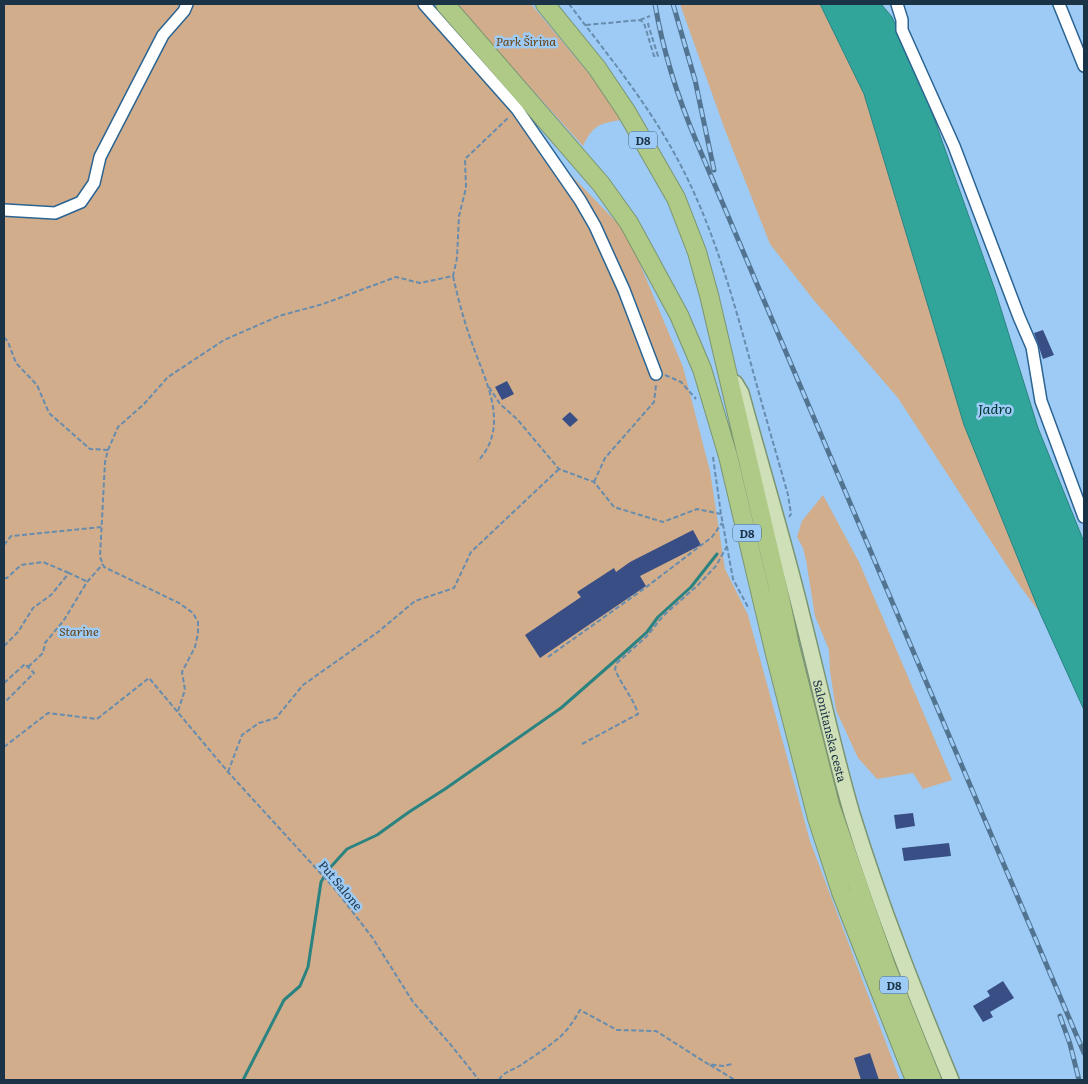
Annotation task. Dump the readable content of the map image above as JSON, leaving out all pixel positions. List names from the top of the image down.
{
  "streets": {
    "highway": ["D8"],
    "main road": ["Salonitanska cesta"],
    "path": ["Put Salone"]
  },
  "crossings": [
    ["D8", "Salonitanska cesta"]
  ],
  "water": ["Jadro"],
  "parks": ["Park Širina", "Starine"]
}
